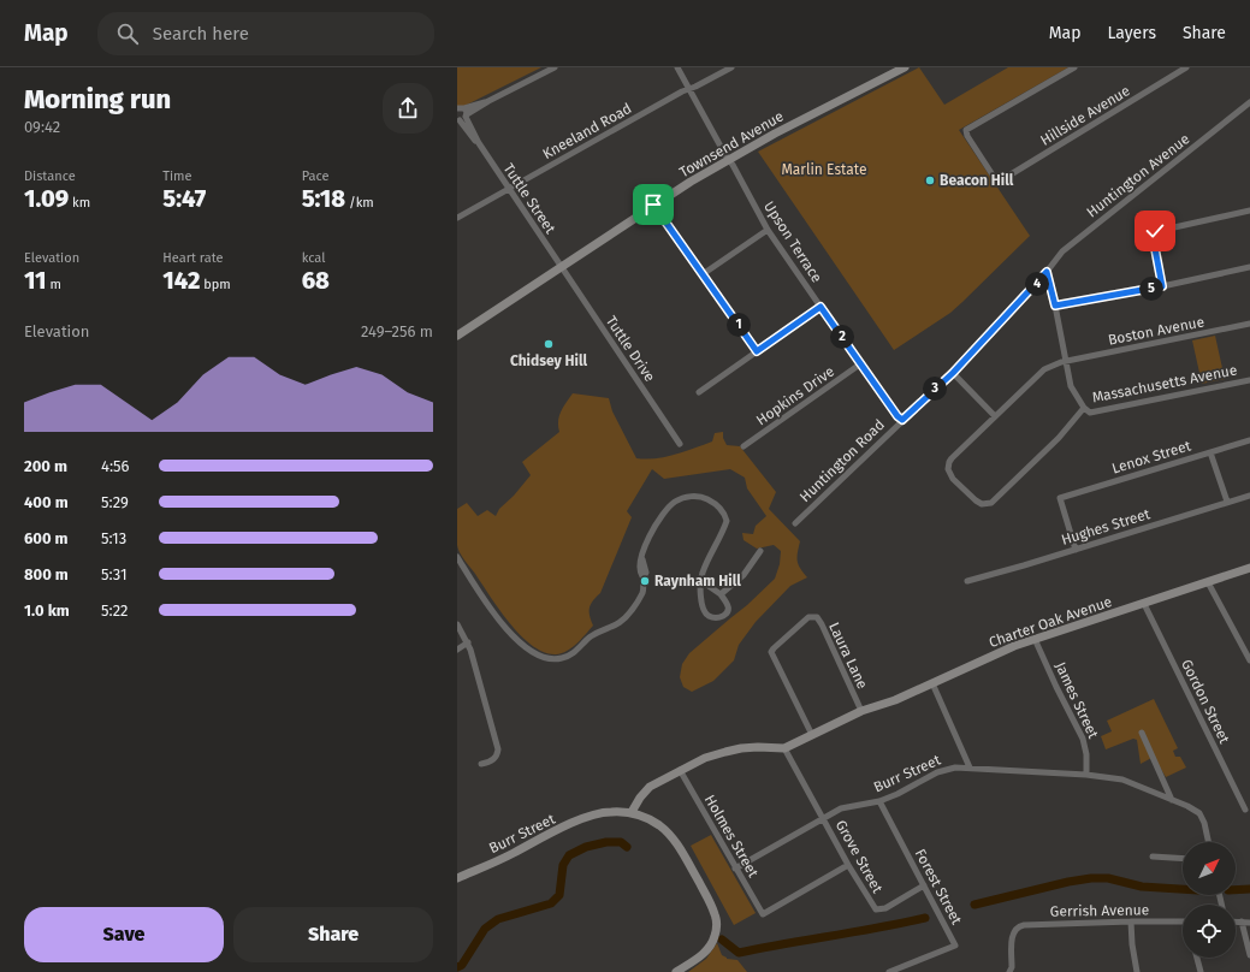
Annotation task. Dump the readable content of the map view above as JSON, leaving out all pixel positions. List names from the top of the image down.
{
  "streets": {
    "main road": ["Townsend Avenue", "Charter Oak Avenue", "Burr Street"],
    "street": [
      "Hillside Avenue",
      "Kneeland Road",
      "Huntington Avenue",
      "Tuttle Street",
      "Upson Terrace",
      "Boston Avenue",
      "Tuttle Drive",
      "Massachusetts Avenue",
      "Hopkins Drive",
      "Lenox Street",
      "Huntington Road",
      "Hughes Street",
      "Laura Lane",
      "James Street",
      "Gordon Street",
      "Holmes Street",
      "Grove Street",
      "Forest Street",
      "Gerrish Avenue"
    ]
  },
  "crossings": [
    ["Kneeland Road", "Tuttle Street"],
    ["Kneeland Road", "Upson Terrace"],
    ["Townsend Avenue", "Tuttle Street"],
    ["Townsend Avenue", "Upson Terrace"],
    ["Townsend Avenue", "Tuttle Drive"],
    ["Huntington Avenue", "Huntington Road"],
    ["Tuttle Street", "Tuttle Drive"],
    ["Upson Terrace", "Hopkins Drive"],
    ["Upson Terrace", "Huntington Road"],
    ["Boston Avenue", "Massachusetts Avenue"],
    ["Lenox Street", "Hughes Street"],
    ["Charter Oak Avenue", "Laura Lane"],
    ["Charter Oak Avenue", "James Street"],
    ["Charter Oak Avenue", "Gordon Street"],
    ["James Street", "Burr Street"],
    ["Burr Street", "Holmes Street"],
    ["Burr Street", "Grove Street"],
    ["Burr Street", "Forest Street"],
    ["Holmes Street", "Grove Street"],
    ["Grove Street", "Forest Street"]
  ],
  "parks": ["Marlin Estate"],
  "places": ["Beacon Hill", "Chidsey Hill", "Raynham Hill"],
  "north": "top right",
  "page": {
    "header": "Map",
    "search": "Search here",
    "nav": ["Map", "Layers", "Share"],
    "heading": ["Morning run", "09:42"],
    "stats": [
      ["Distance", "1.09 km"],
      ["Time", "5:47"],
      ["Pace", "5:18 /km"],
      ["Elevation", "11 m"],
      ["Heart rate", "142 bpm"],
      ["kcal", "68"]
    ],
    "pins": [
      "4",
      "5",
      "1",
      "2",
      "3"
    ],
    "chart": ["Elevation", "249–256 m"],
    "list": [
      {
        "name": "200 m",
        "note": "4:56"
      },
      {
        "name": "400 m",
        "note": "5:29"
      },
      {
        "name": "600 m",
        "note": "5:13"
      },
      {
        "name": "800 m",
        "note": "5:31"
      },
      {
        "name": "1.0 km",
        "note": "5:22"
      }
    ],
    "buttons": ["Save", "Share"]
  }
}
